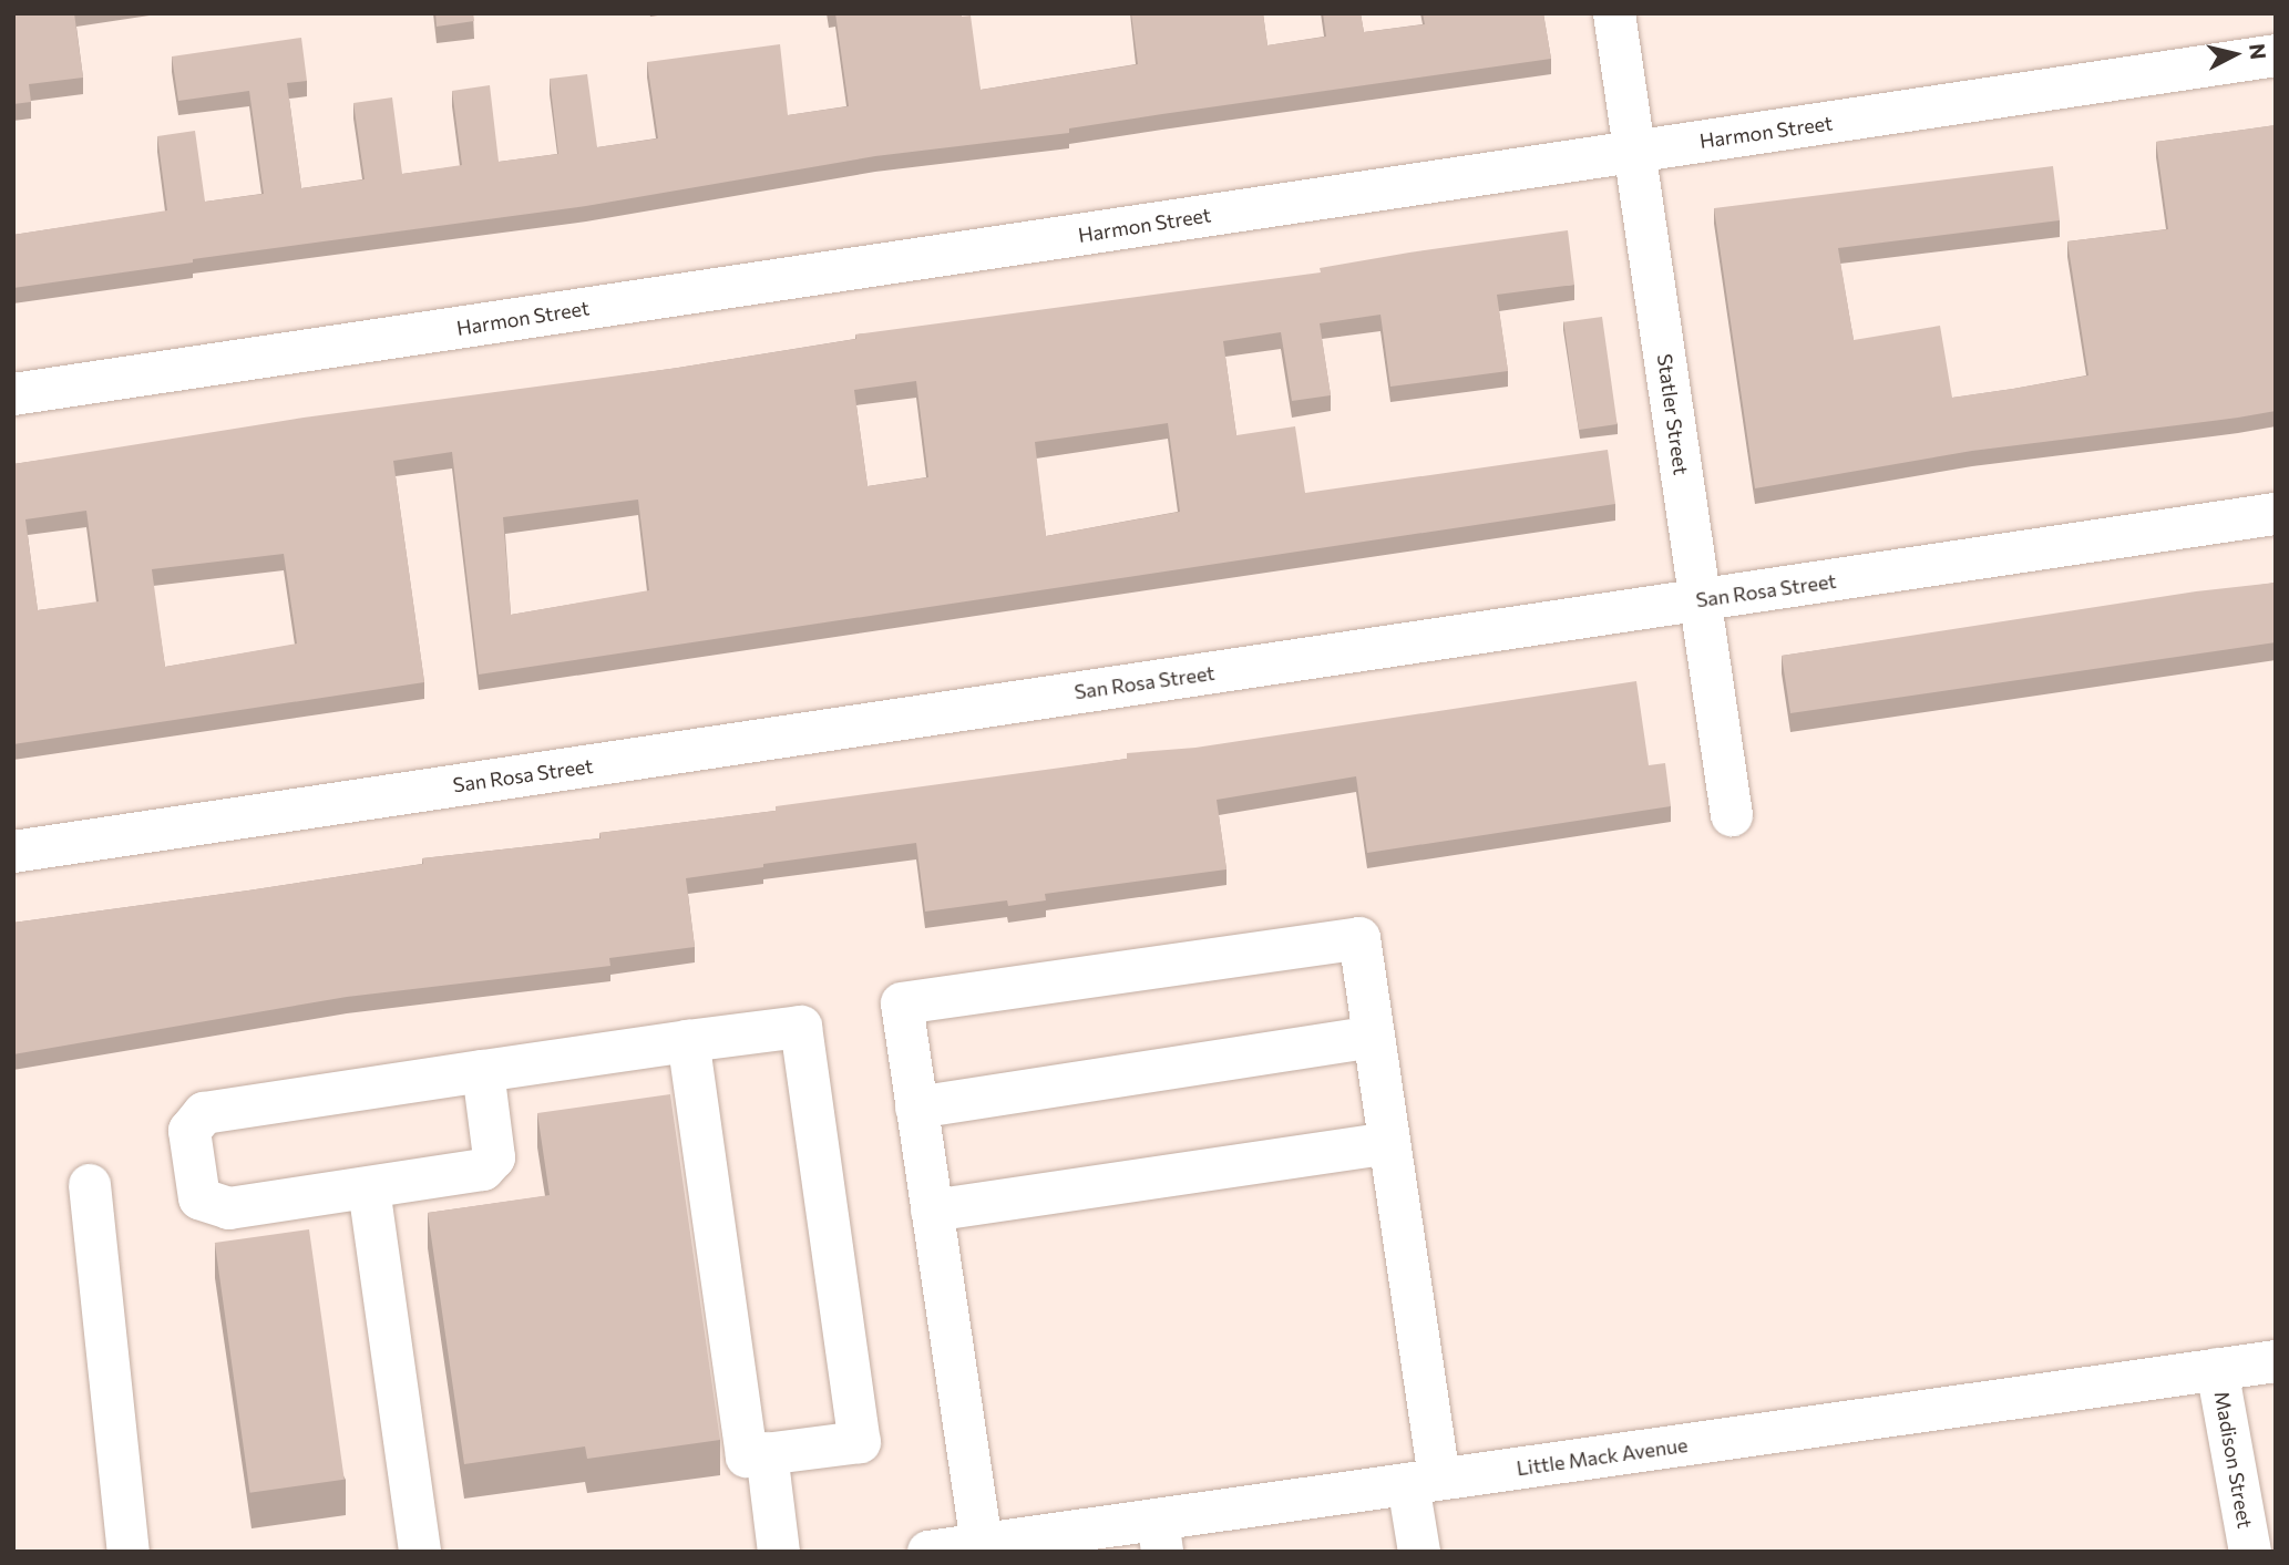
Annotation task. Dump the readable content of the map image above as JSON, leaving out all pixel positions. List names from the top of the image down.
{
  "streets": {
    "street": [
      "Harmon Street",
      "Statler Street",
      "San Rosa Street",
      "Little Mack Avenue",
      "Madison Street"
    ]
  },
  "crossings": [
    ["Harmon Street", "Statler Street"],
    ["Statler Street", "San Rosa Street"],
    ["Little Mack Avenue", "Madison Street"]
  ],
  "north": "right"
}
